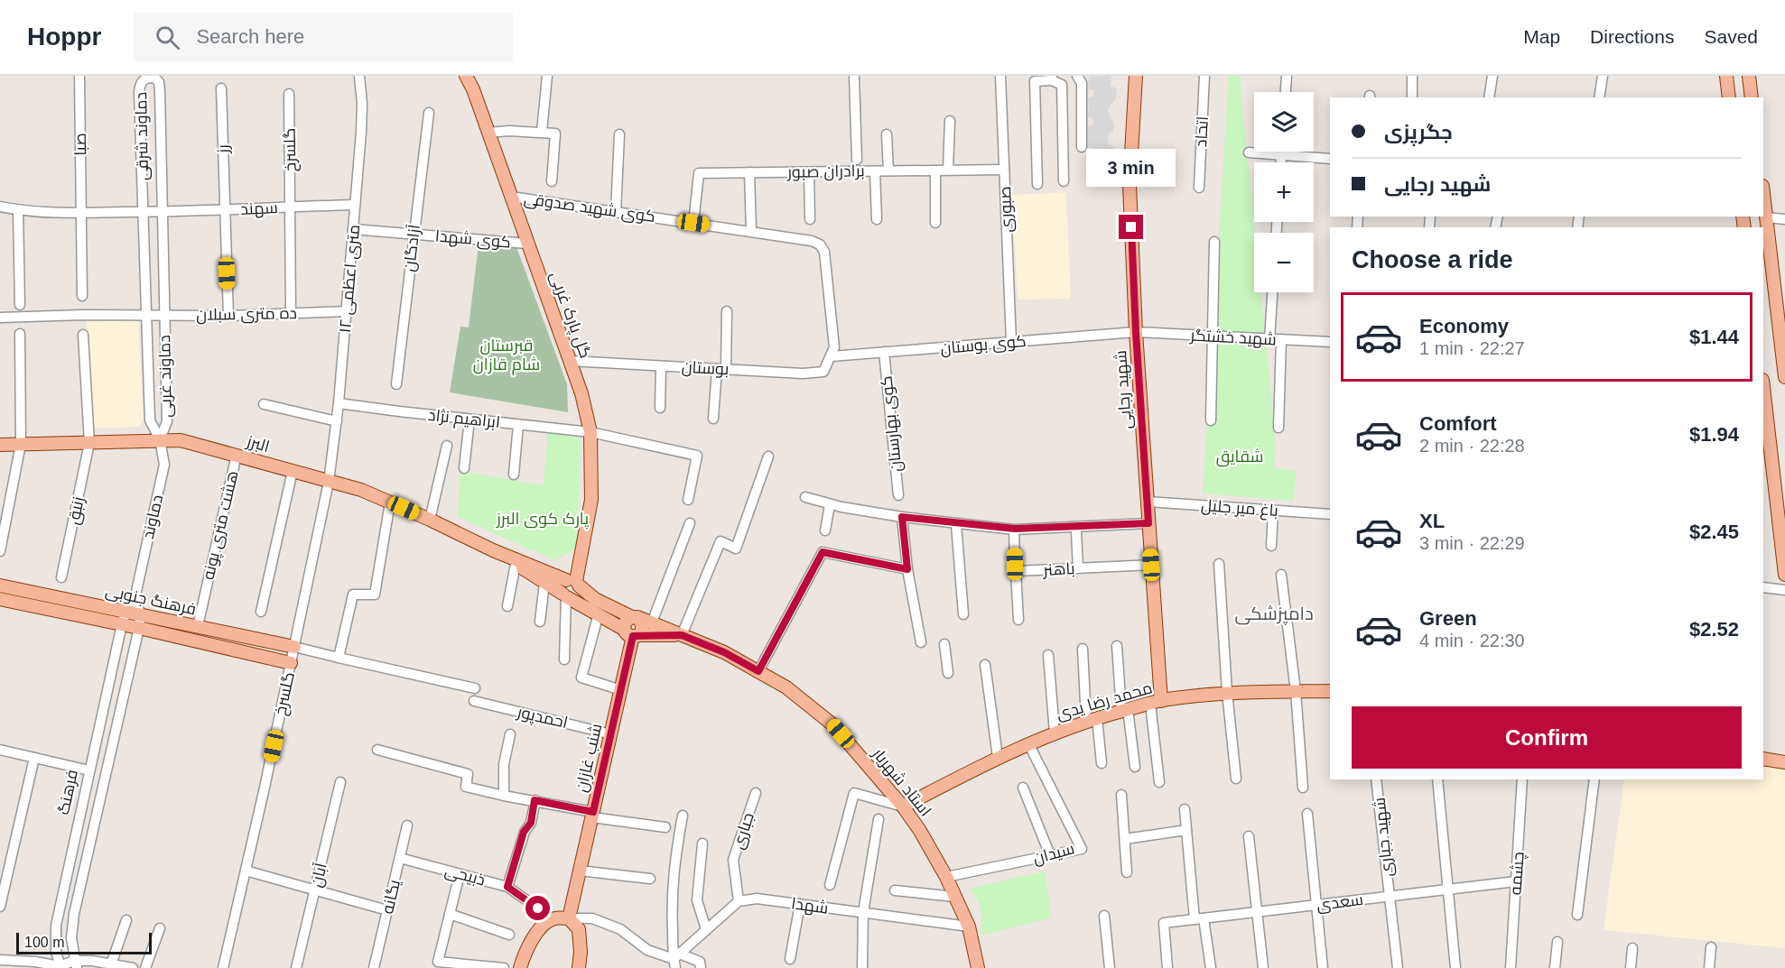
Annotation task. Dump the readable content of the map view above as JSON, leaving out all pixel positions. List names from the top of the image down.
{
  "streets": {
    "main road": [
      "گل پارک غربی",
      "شهید رجایی",
      "البرز",
      "فرهنگ جنوبی",
      "محمد رضا یدی",
      "شنب غازان",
      "استاد شهریار"
    ],
    "street": [
      "اتحاد",
      "دماوند شرقی",
      "صبا",
      "رز",
      "گلسرخ",
      "برادران صبور",
      "کوی شهید صدوقی",
      "سهند",
      "صبوری",
      "کوی شهدا",
      "آزادگان",
      "۱۲ متری اعظمی",
      "ده متری سبلان",
      "شهید خشتگر",
      "کوی بوستان",
      "بوستان",
      "دماوند غربی",
      "ابراهیم نژاد",
      "کوی بهارستان",
      "باغ میر جلیل",
      "زنبق",
      "دماوند",
      "هشت متری پونه",
      "باهنر",
      "احمدپور",
      "فرهنگ",
      "جباری",
      "شهید جباری",
      "سیدان",
      "چشمه",
      "آبان",
      "ذبیحی",
      "یگانه",
      "سعدی",
      "شهدا"
    ]
  },
  "crossings": [
    ["دماوند شرقی", "سهند"],
    ["دماوند شرقی", "دماوند غربی"],
    ["رز", "سهند"],
    ["رز", "ده متری سبلان"],
    ["گلسرخ", "سهند"],
    ["گلسرخ", "۱۲ متری اعظمی"],
    ["گلسرخ", "ده متری سبلان"],
    ["گلسرخ", "البرز"],
    ["گلسرخ", "فرهنگ جنوبی"],
    ["برادران صبور", "کوی شهید صدوقی"],
    ["برادران صبور", "صبوری"],
    ["کوی شهید صدوقی", "گل پارک غربی"],
    ["کوی شهید صدوقی", "کوی بوستان"],
    ["کوی شهید صدوقی", "بوستان"],
    ["سهند", "۱۲ متری اعظمی"],
    ["سهند", "دماوند غربی"],
    ["صبوری", "کوی بوستان"],
    ["کوی شهدا", "آزادگان"],
    ["کوی شهدا", "۱۲ متری اعظمی"],
    ["کوی شهدا", "گل پارک غربی"],
    ["۱۲ متری اعظمی", "ده متری سبلان"],
    ["۱۲ متری اعظمی", "ابراهیم نژاد"],
    ["۱۲ متری اعظمی", "البرز"],
    ["ده متری سبلان", "دماوند غربی"],
    ["گل پارک غربی", "بوستان"],
    ["گل پارک غربی", "ابراهیم نژاد"],
    ["گل پارک غربی", "البرز"],
    ["شهید خشتگر", "کوی بوستان"],
    ["شهید خشتگر", "شهید رجایی"],
    ["کوی بوستان", "بوستان"],
    ["کوی بوستان", "شهید رجایی"],
    ["کوی بوستان", "کوی بهارستان"],
    ["دماوند غربی", "البرز"],
    ["دماوند غربی", "دماوند"],
    ["شهید رجایی", "باغ میر جلیل"],
    ["شهید رجایی", "باهنر"],
    ["شهید رجایی", "محمد رضا یدی"],
    ["البرز", "زنبق"],
    ["البرز", "دماوند"],
    ["البرز", "هشت متری پونه"],
    ["البرز", "شنب غازان"],
    ["البرز", "استاد شهریار"],
    ["دماوند", "فرهنگ"],
    ["هشت متری پونه", "فرهنگ جنوبی"],
    ["فرهنگ جنوبی", "فرهنگ"],
    ["محمد رضا یدی", "استاد شهریار"],
    ["محمد رضا یدی", "سیدان"],
    ["احمدپور", "شنب غازان"],
    ["شنب غازان", "استاد شهریار"],
    ["استاد شهریار", "سیدان"],
    ["استاد شهریار", "شهدا"],
    ["جباری", "شهدا"],
    ["شهید جباری", "سعدی"],
    ["چشمه", "سعدی"],
    ["ذبیحی", "یگانه"]
  ],
  "districts": ["دامپزشکی"],
  "parks": ["قبرستان شام قازان", "شقایق", "پارک کوی البرز"],
  "scale_bar": "100 m",
  "page": {
    "header": "Hoppr",
    "search": "Search here",
    "nav": ["Map", "Directions", "Saved"],
    "map_buttons": ["+", "−"],
    "banner": ["جگرپزی", "شهید رجایی"],
    "bubble": "3 min",
    "heading": "Choose a ride",
    "list": [
      {
        "name": "Economy",
        "note": "1 min · 22:27",
        "value": "$1.44"
      },
      {
        "name": "Comfort",
        "note": "2 min · 22:28",
        "value": "$1.94"
      },
      {
        "name": "XL",
        "note": "3 min · 22:29",
        "value": "$2.45"
      },
      {
        "name": "Green",
        "note": "4 min · 22:30",
        "value": "$2.52"
      }
    ],
    "buttons": "Confirm",
    "scale": "100 m"
  }
}
